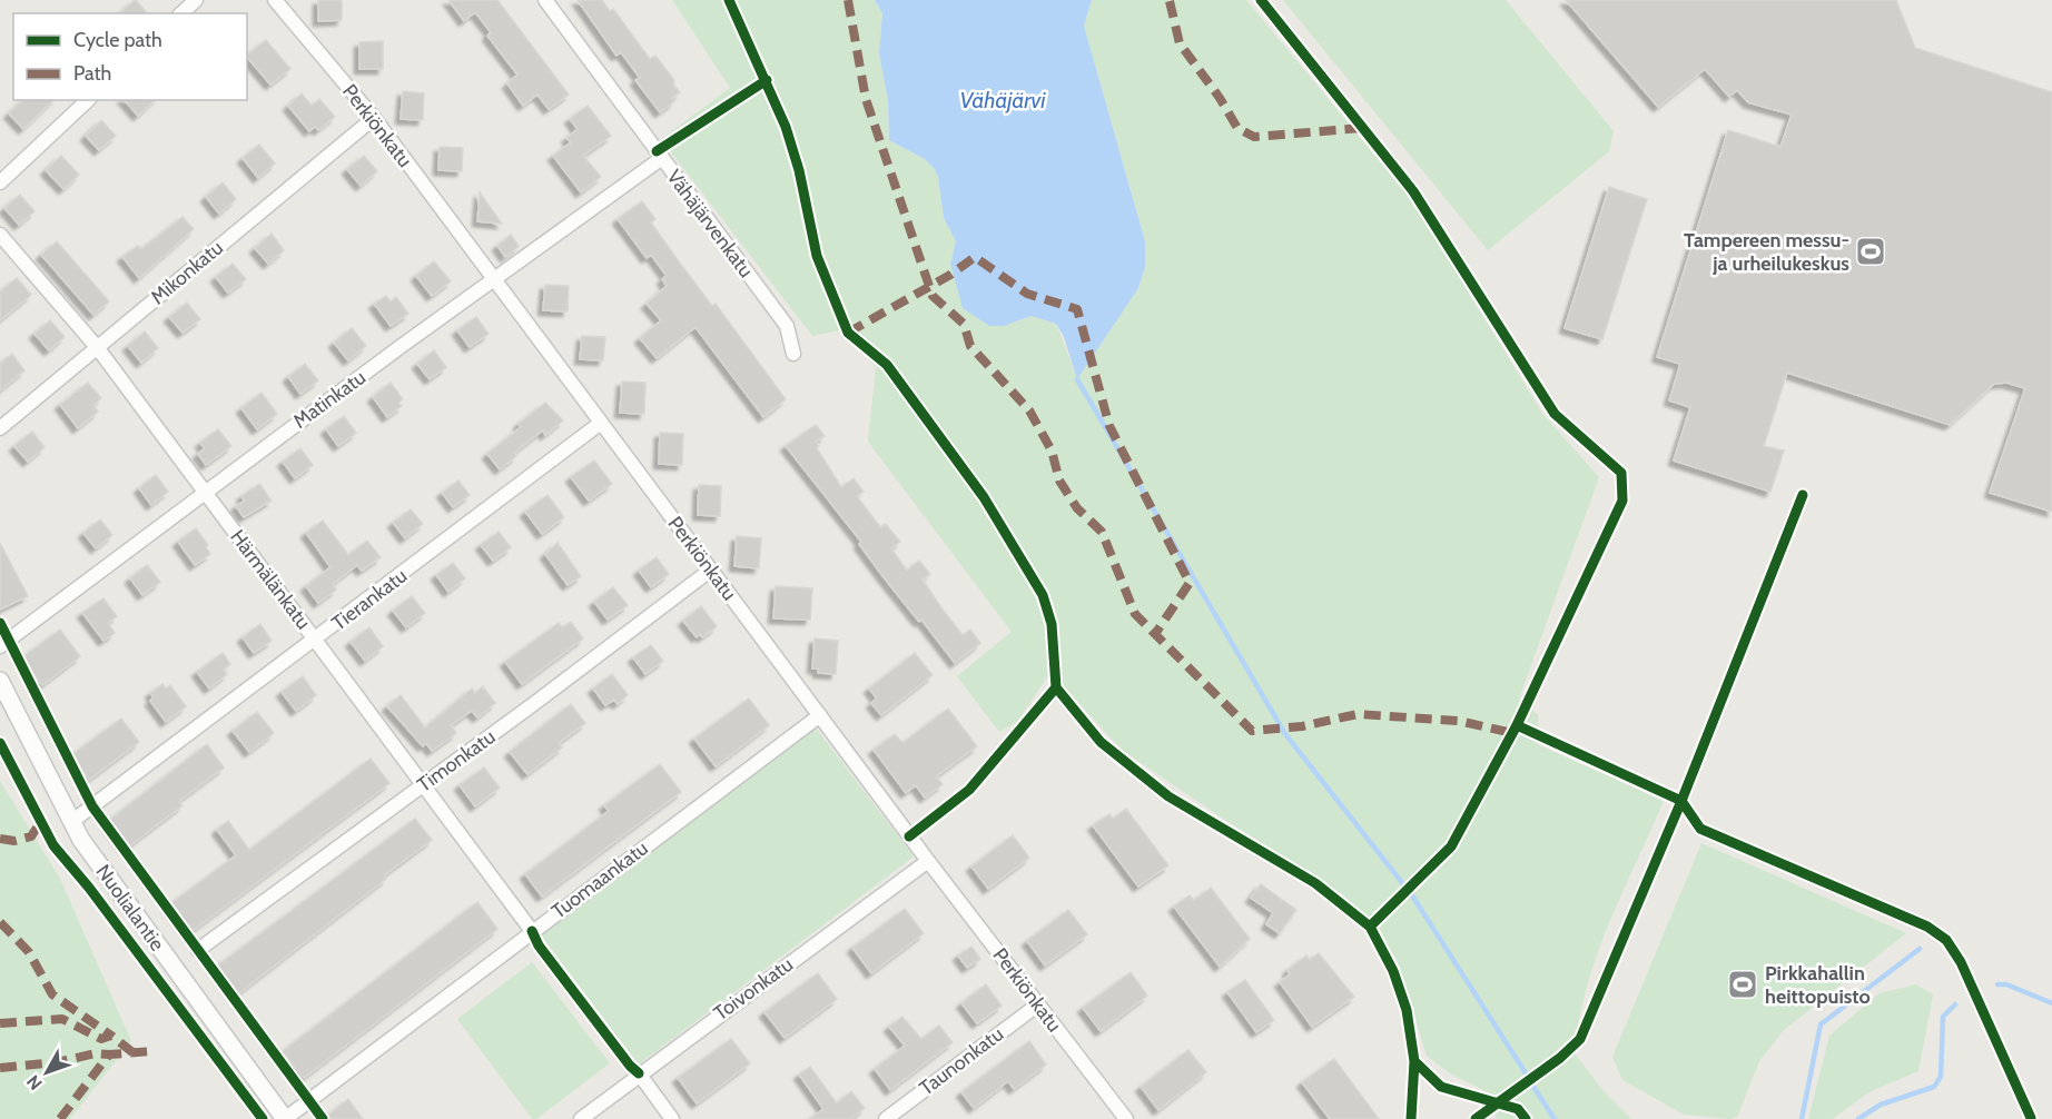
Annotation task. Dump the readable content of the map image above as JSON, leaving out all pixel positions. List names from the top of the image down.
{
  "streets": {
    "street": [
      "Perkiönkatu",
      "Vähäjärvenkatu",
      "Mikonkatu",
      "Matinkatu",
      "Härmälänkatu",
      "Tierankatu",
      "Timonkatu",
      "Tuomaankatu",
      "Nuolialantie",
      "Toivonkatu",
      "Taunonkatu"
    ]
  },
  "crossings": [
    ["Perkiönkatu", "Mikonkatu"],
    ["Perkiönkatu", "Matinkatu"],
    ["Perkiönkatu", "Tierankatu"],
    ["Perkiönkatu", "Timonkatu"],
    ["Perkiönkatu", "Tuomaankatu"],
    ["Perkiönkatu", "Toivonkatu"],
    ["Perkiönkatu", "Taunonkatu"],
    ["Vähäjärvenkatu", "Matinkatu"],
    ["Mikonkatu", "Härmälänkatu"],
    ["Matinkatu", "Härmälänkatu"],
    ["Härmälänkatu", "Tierankatu"],
    ["Härmälänkatu", "Timonkatu"],
    ["Härmälänkatu", "Tuomaankatu"],
    ["Tierankatu", "Nuolialantie"],
    ["Tuomaankatu", "Nuolialantie"]
  ],
  "water": ["Vähäjärvi"],
  "places": {
    "sports": ["Tampereen messu- ja urheilukeskus", "Pirkkahallin heittopuisto"]
  },
  "legend": ["Cycle path", "Path"],
  "north": "bottom left"
}
